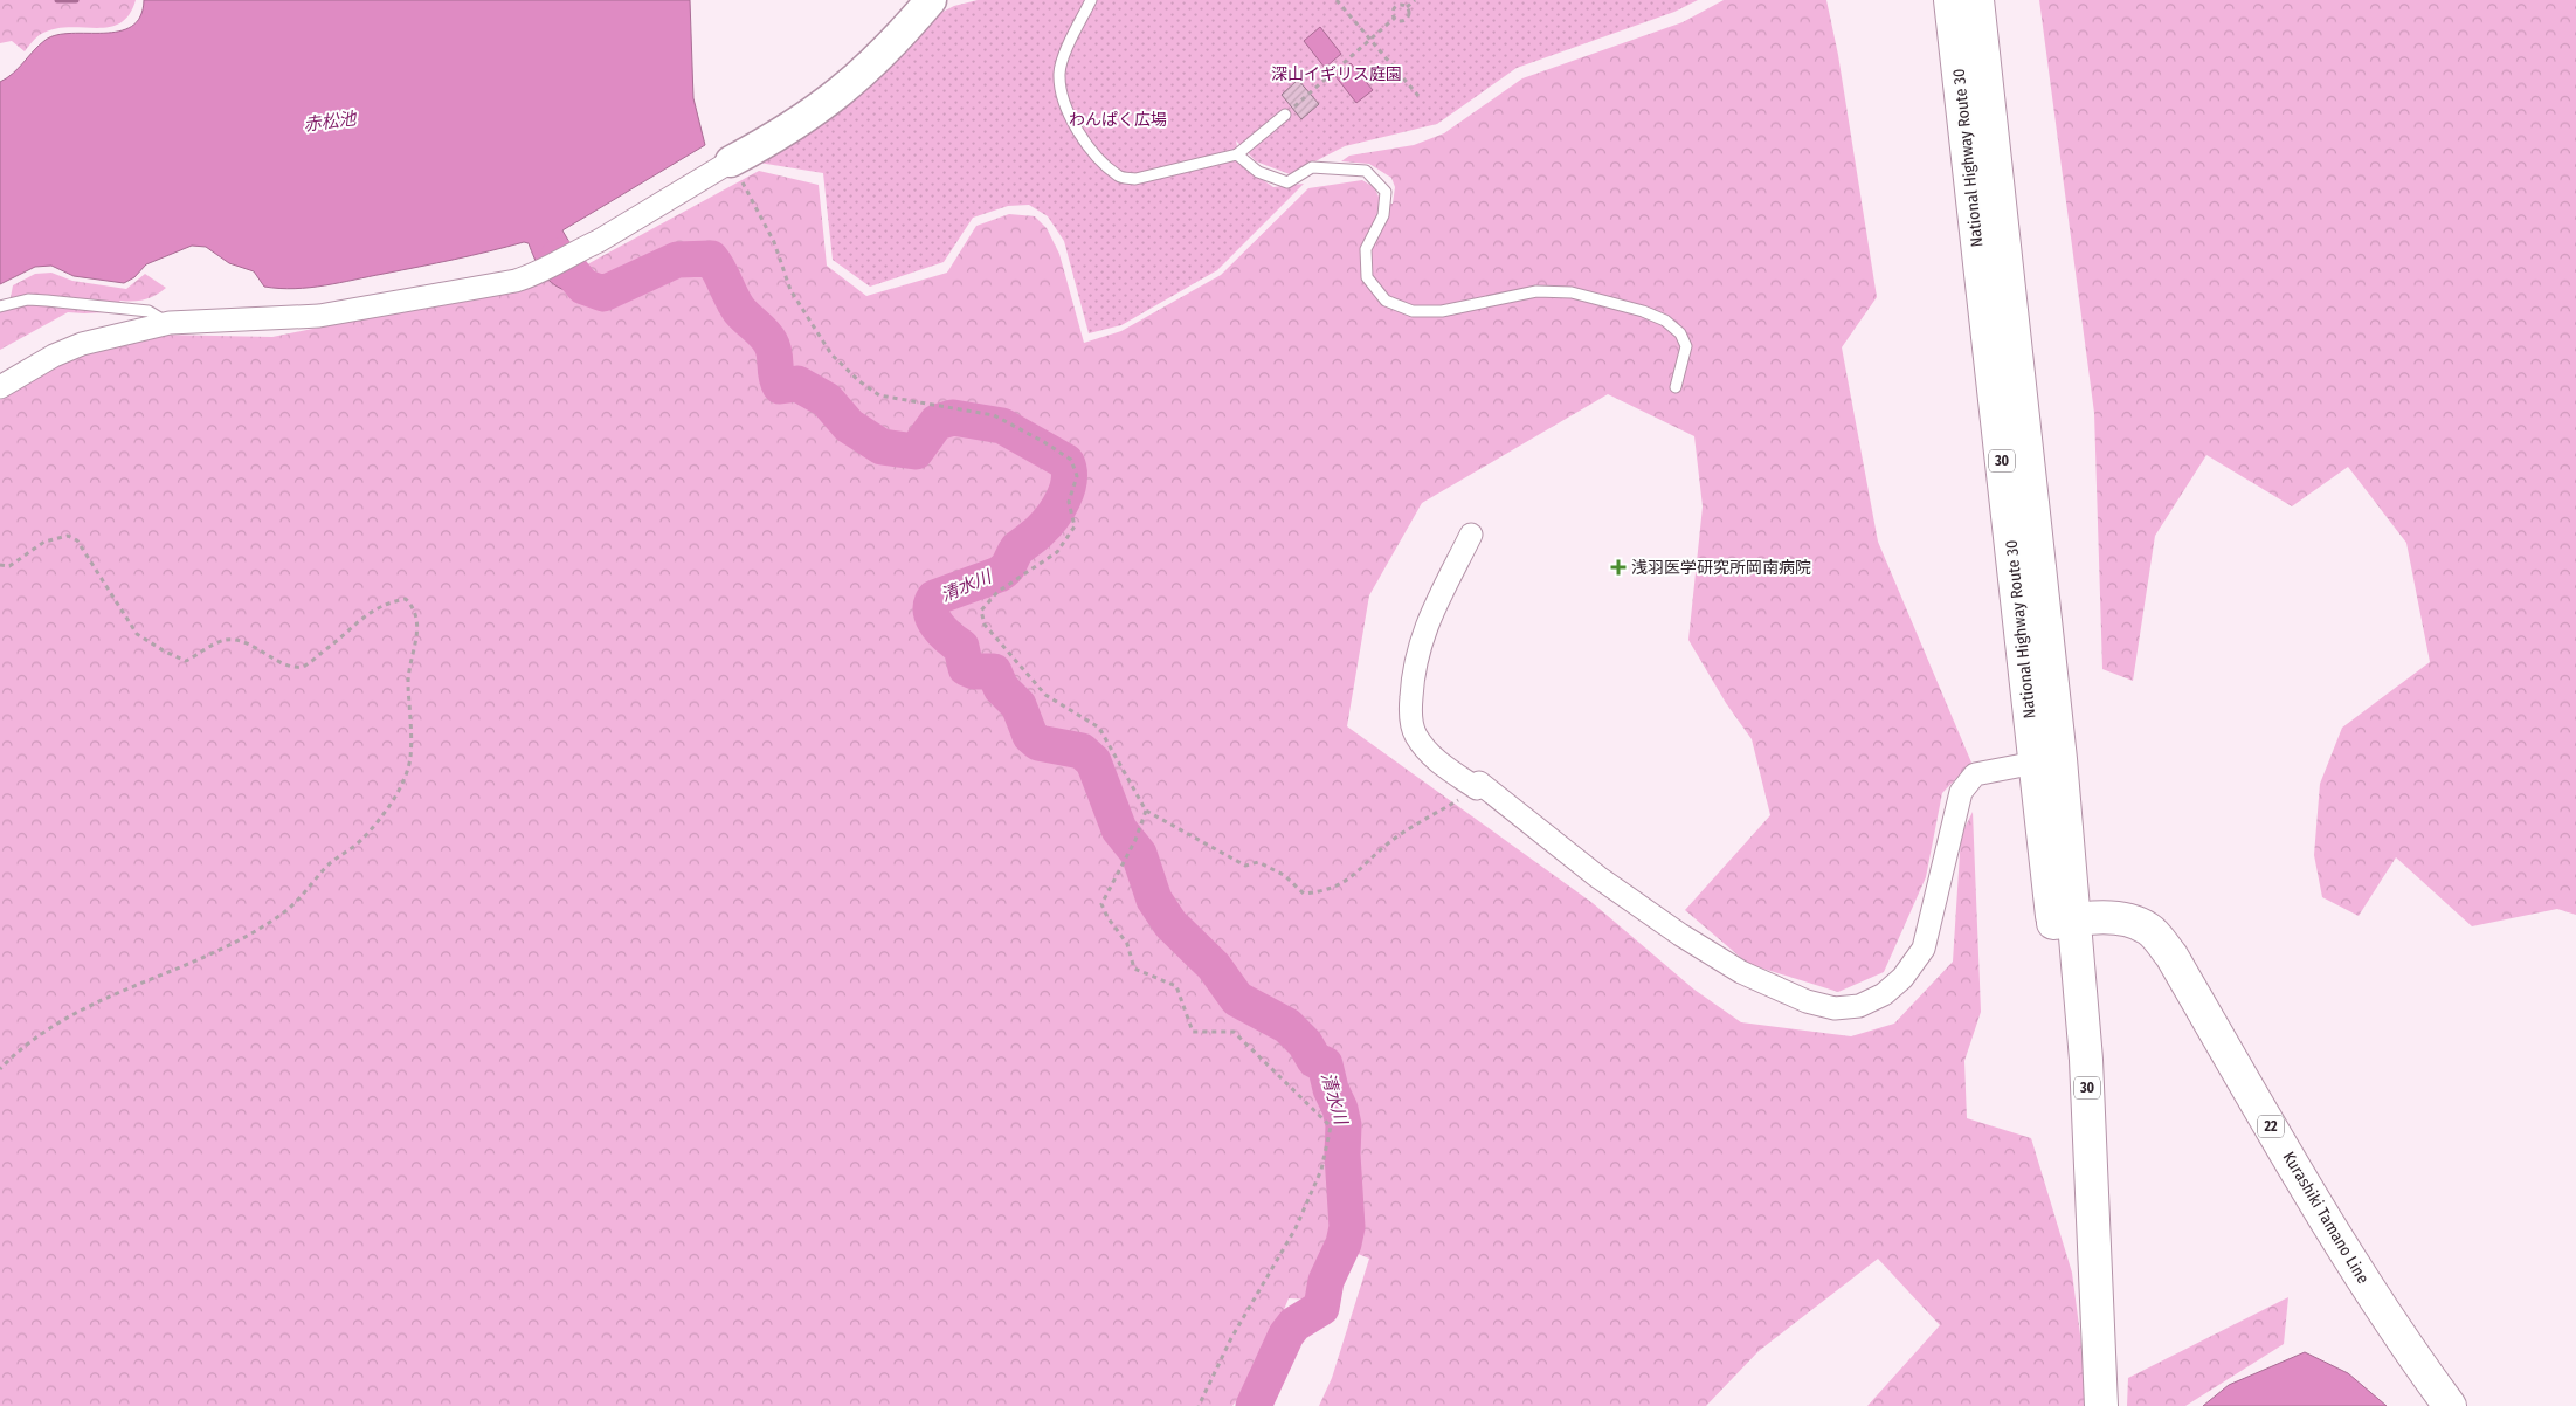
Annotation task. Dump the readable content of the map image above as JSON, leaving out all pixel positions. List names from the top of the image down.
{
  "streets": {
    "main road": [
      "National Highway Route 30",
      "30",
      "22",
      "Kurashiki Tamano Line"
    ]
  },
  "crossings": [
    ["National Highway Route 30", "Kurashiki Tamano Line"]
  ],
  "water": ["赤松池", "清水川"],
  "parks": ["深山イギリス庭園", "わんぱく広場"],
  "places": {
    "health": ["浅羽医学研究所岡南病院"]
  }
}
